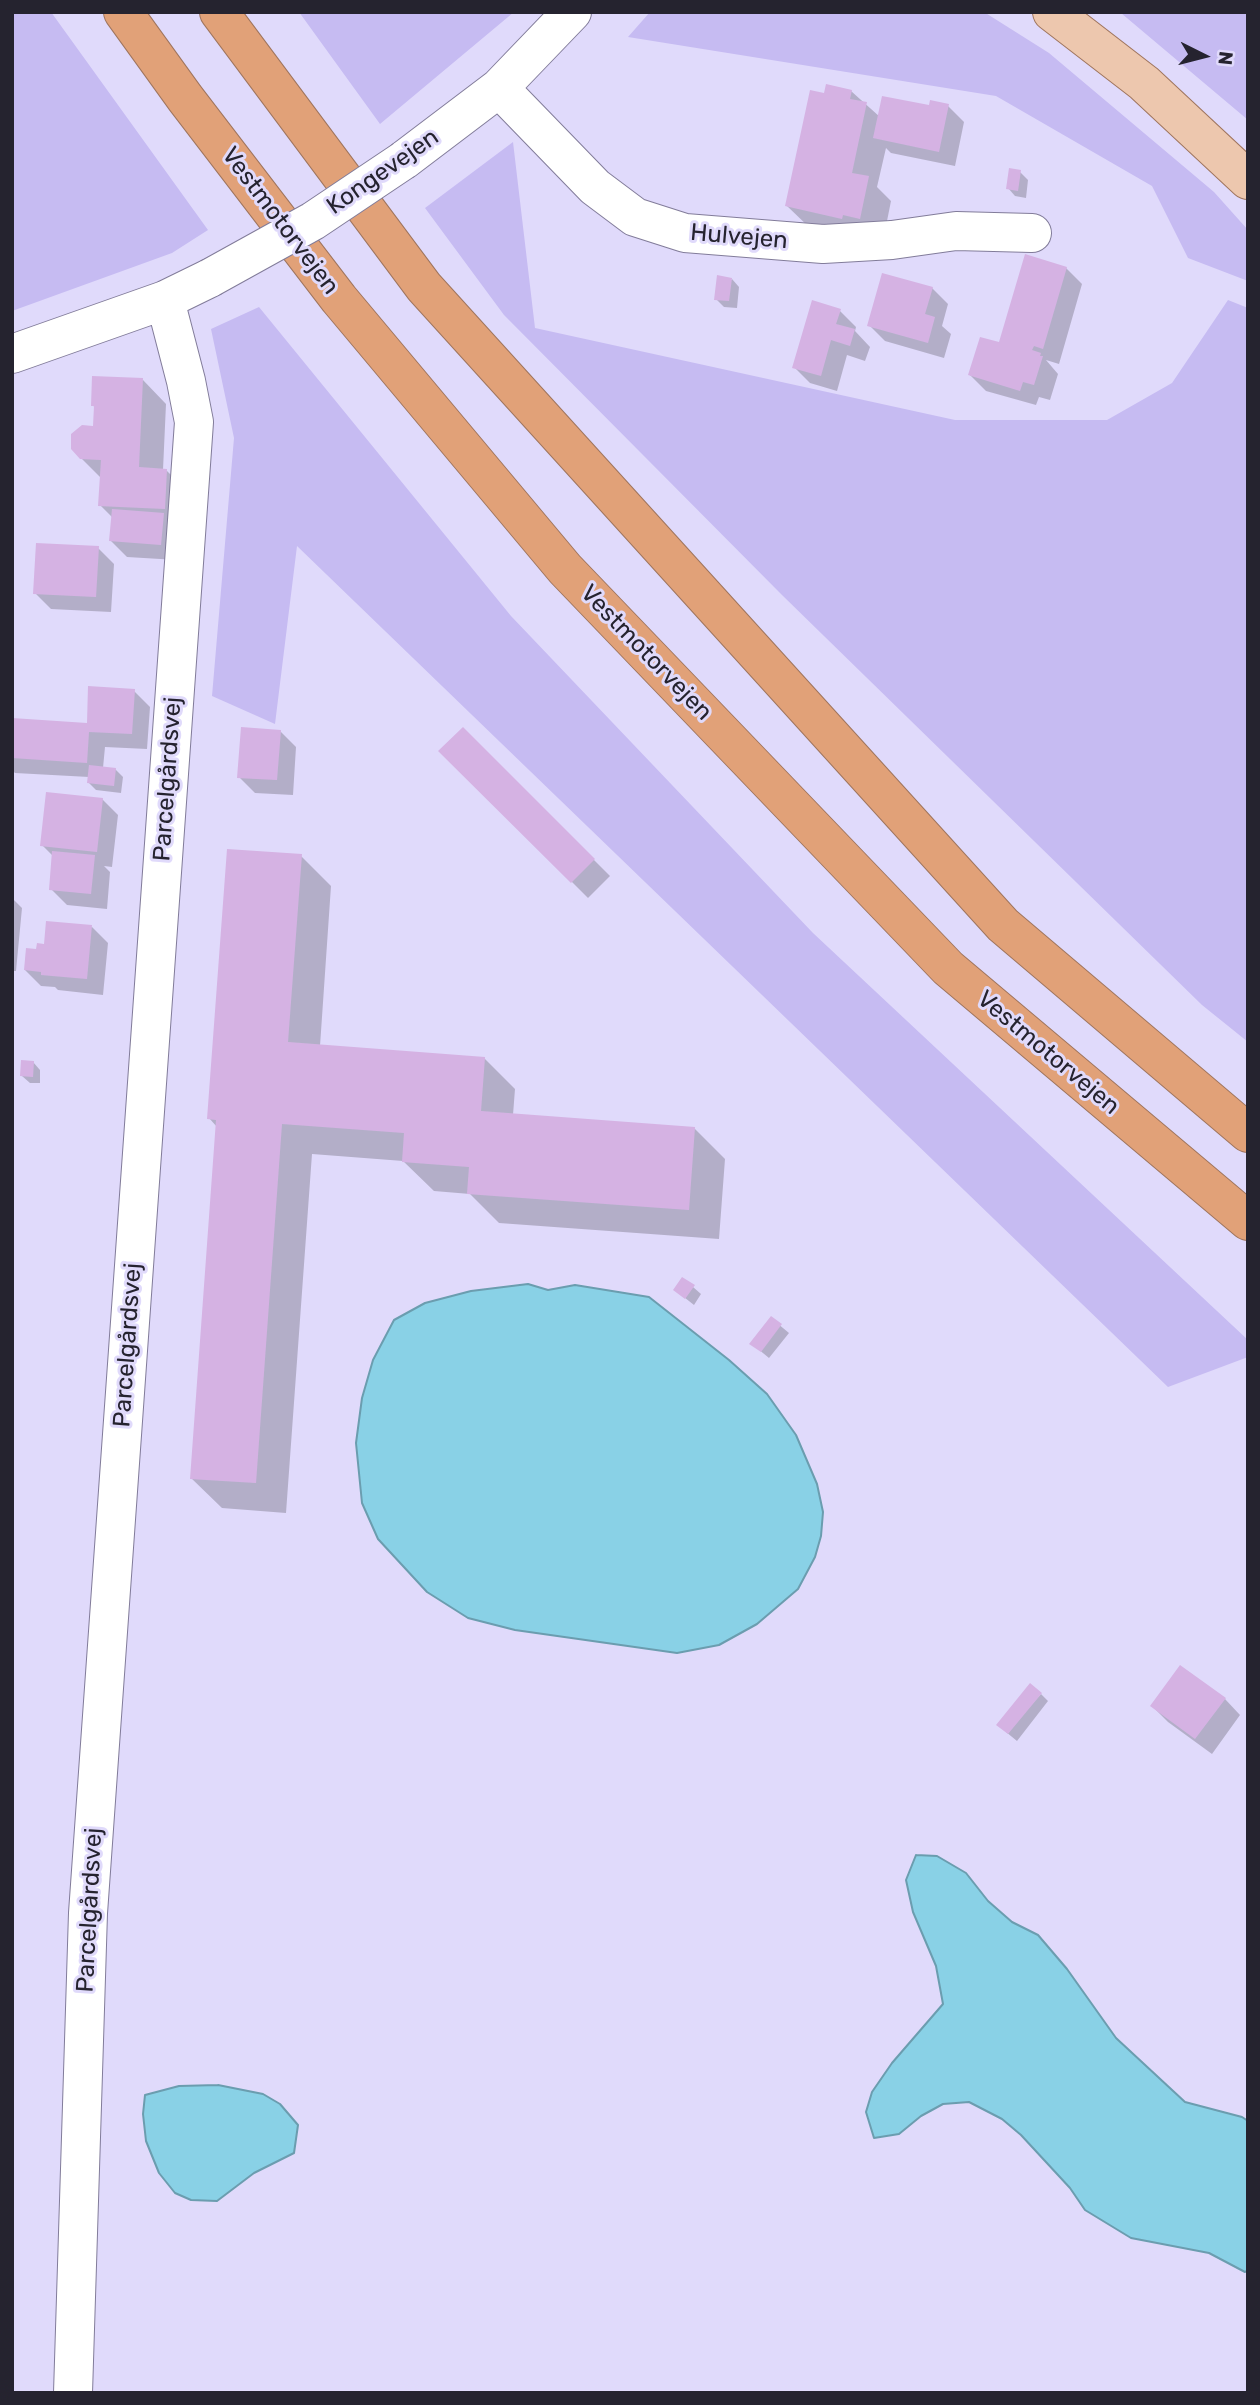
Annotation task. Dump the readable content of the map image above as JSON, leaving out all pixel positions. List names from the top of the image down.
{
  "streets": {
    "highway": ["Vestmotorvejen"],
    "street": ["Kongevejen", "Hulvejen", "Parcelgårdsvej"]
  },
  "crossings": [
    ["Kongevejen", "Hulvejen"],
    ["Kongevejen", "Parcelgårdsvej"]
  ],
  "north": "right"
}
